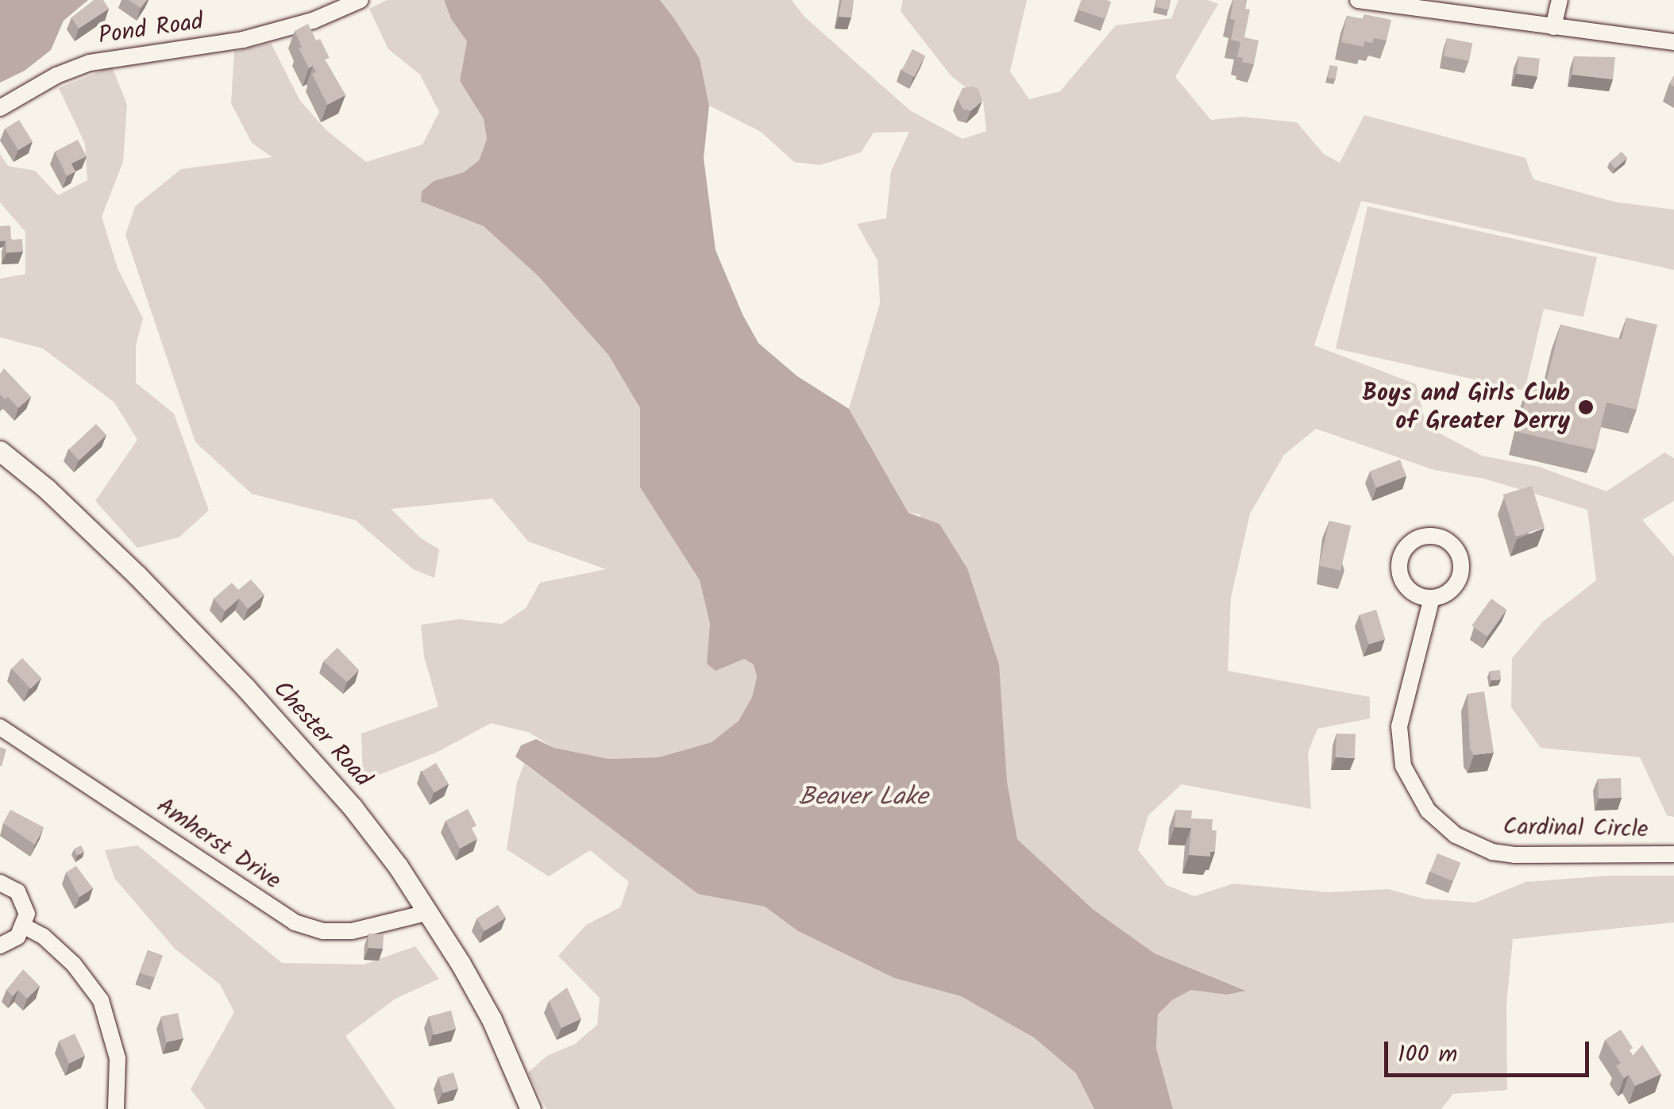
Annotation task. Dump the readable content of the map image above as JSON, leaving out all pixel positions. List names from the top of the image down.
{
  "streets": {
    "main road": ["Chester Road"],
    "street": ["Pond Road", "Cardinal Circle", "Amherst Drive"]
  },
  "crossings": [
    ["Chester Road", "Amherst Drive"]
  ],
  "water": ["Beaver Lake"],
  "places": ["Boys and Girls Club of Greater Derry"],
  "scale_bar": "100 m"
}
